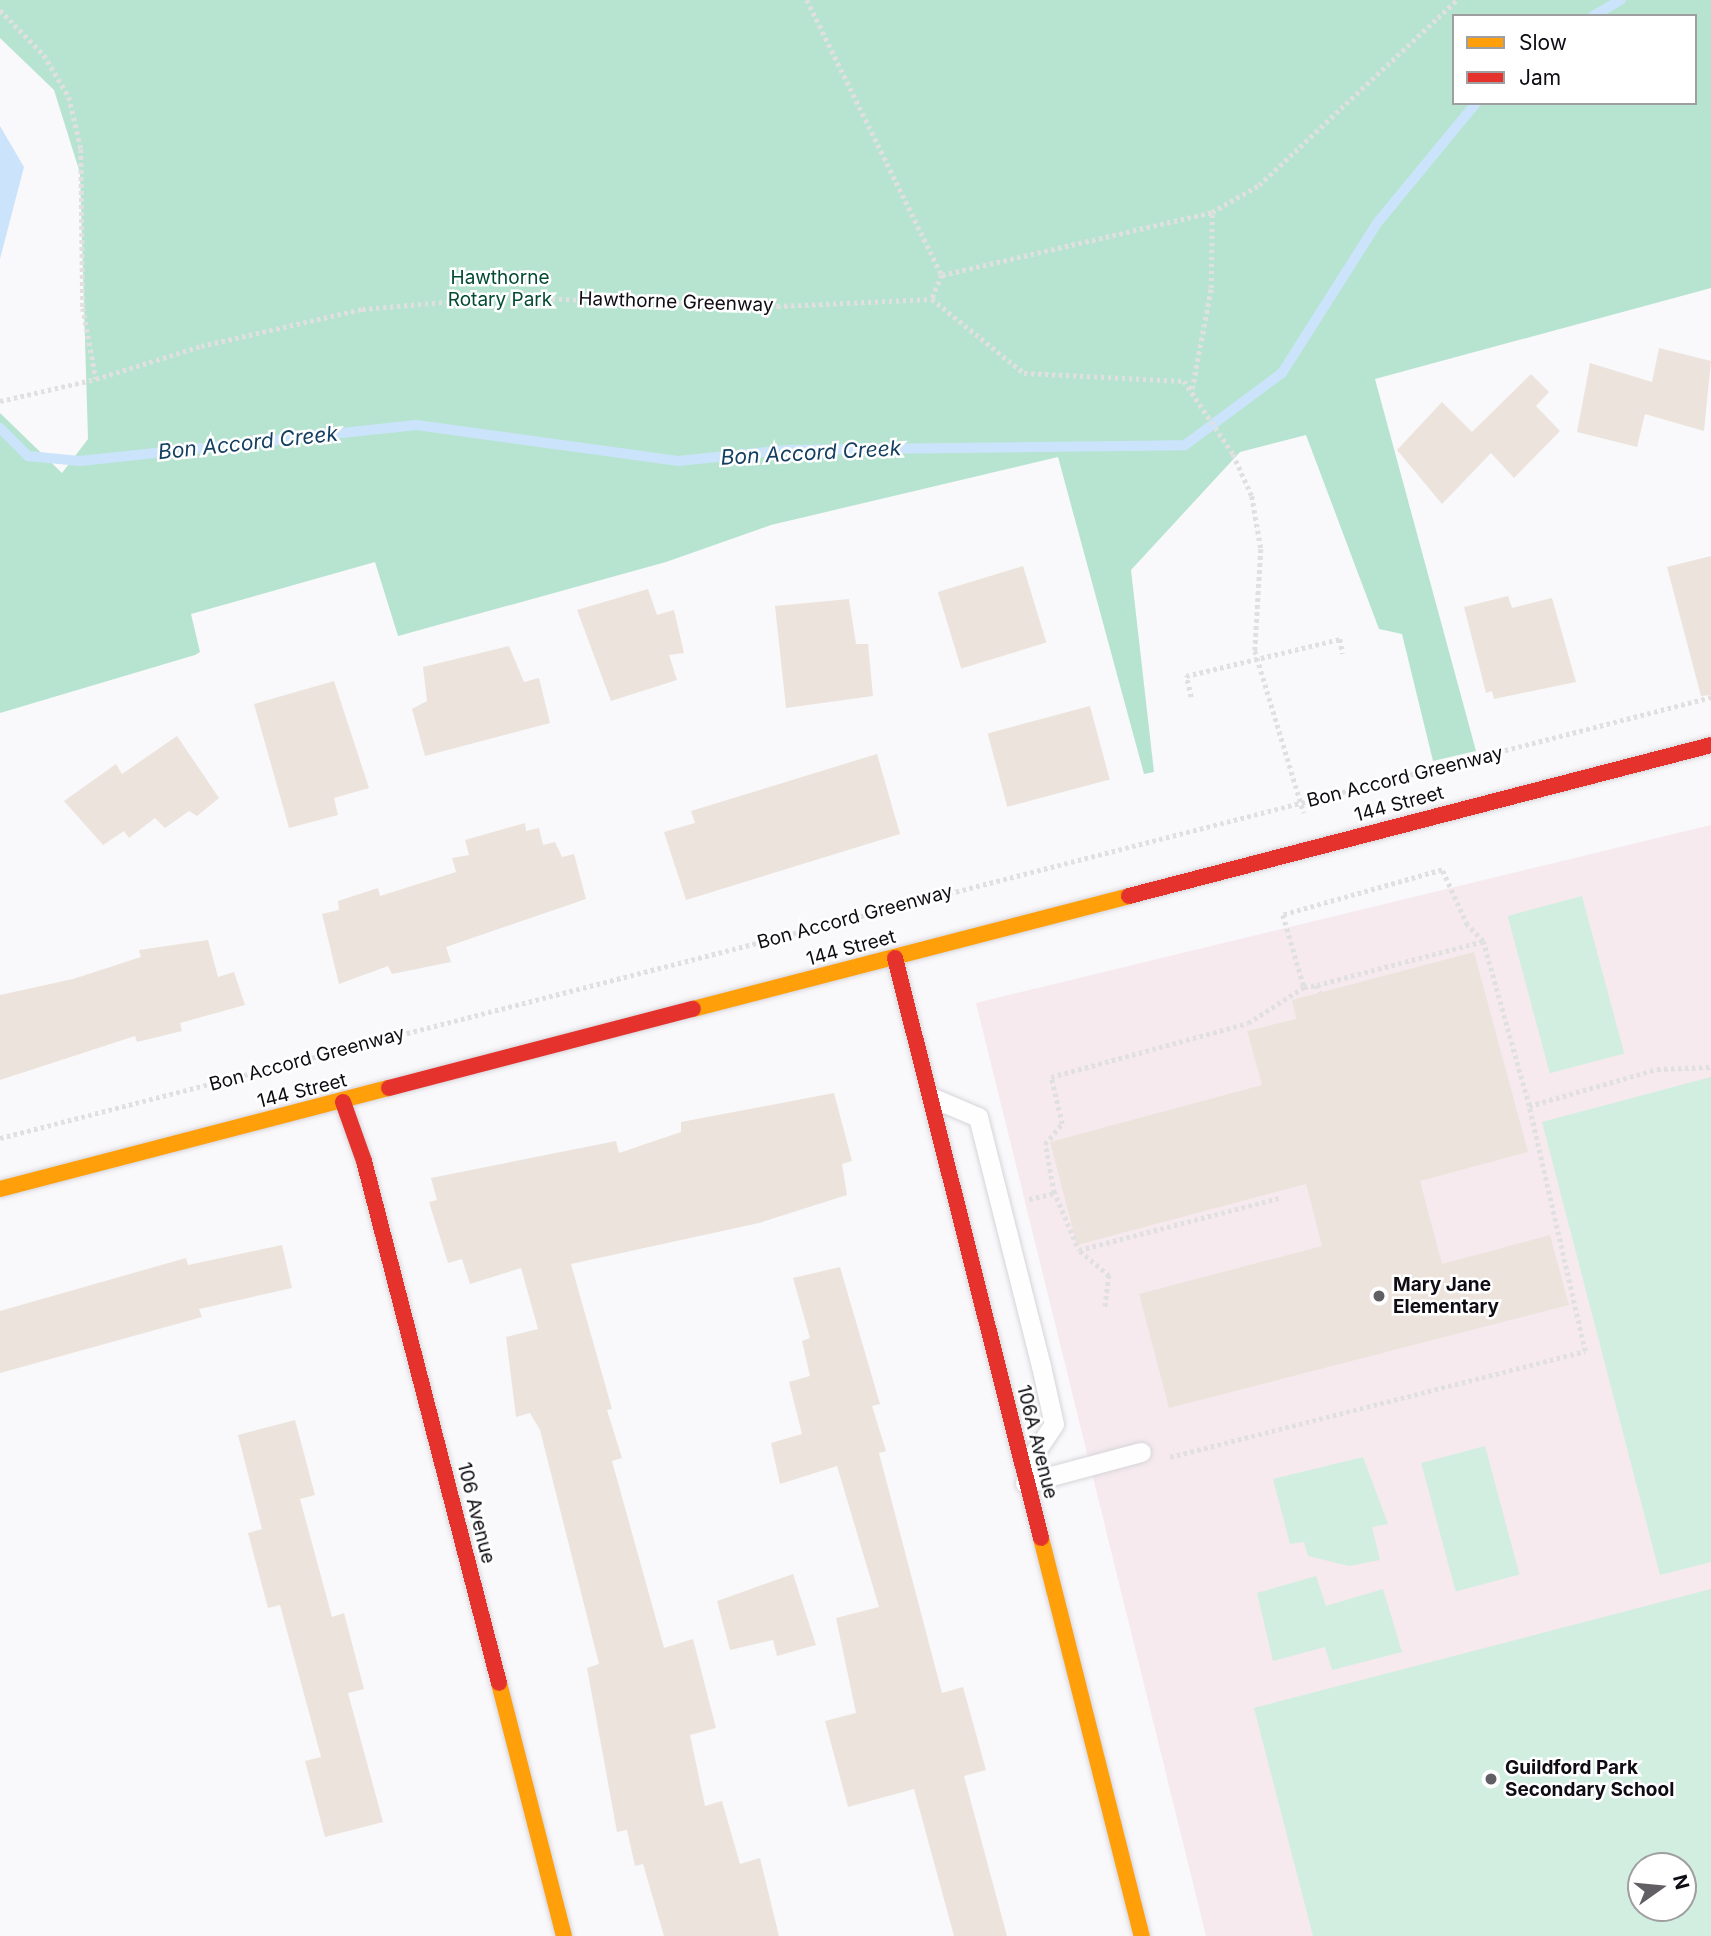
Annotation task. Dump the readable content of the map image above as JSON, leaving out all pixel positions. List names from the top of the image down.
{
  "streets": {
    "street": ["144 Street", "106A Avenue", "106 Avenue"],
    "path": ["Hawthorne Greenway", "Bon Accord Greenway"]
  },
  "crossings": [
    ["144 Street", "106A Avenue"],
    ["144 Street", "106 Avenue"]
  ],
  "water": ["Bon Accord Creek"],
  "parks": ["Hawthorne Rotary Park"],
  "places": ["Mary Jane Elementary", "Guildford Park Secondary School"],
  "legend": ["Slow", "Jam"],
  "north": "right"
}
